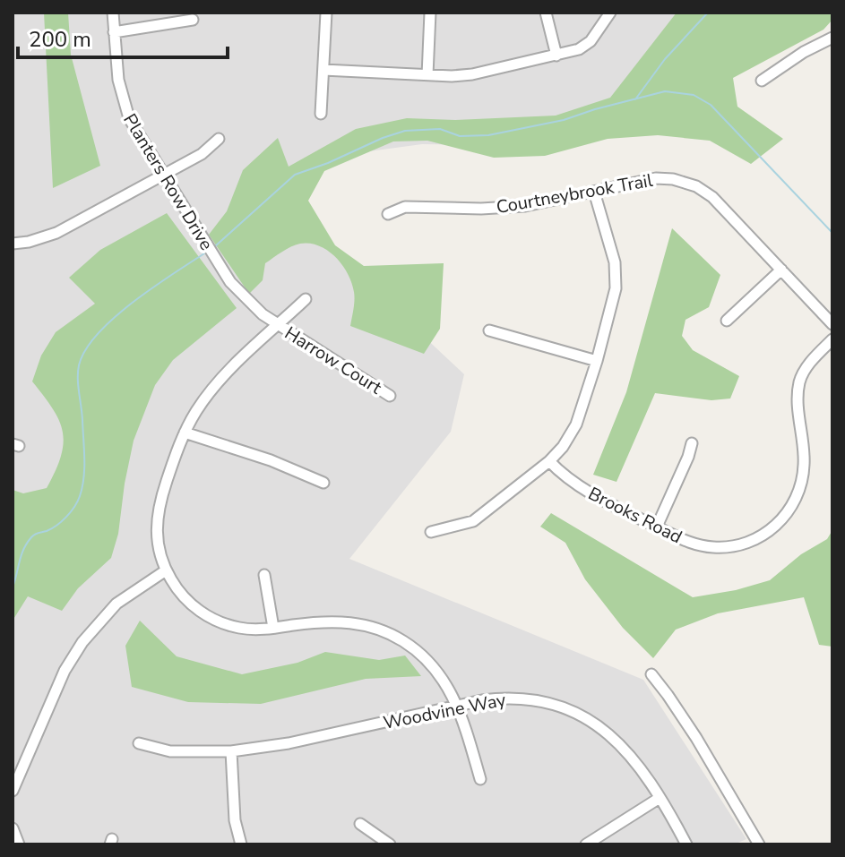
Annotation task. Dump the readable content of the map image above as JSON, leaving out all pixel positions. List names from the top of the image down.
{
  "streets": {
    "street": [
      "Planters Row Drive",
      "Courtneybrook Trail",
      "Harrow Court",
      "Brooks Road",
      "Woodvine Way"
    ]
  },
  "crossings": [
    ["Planters Row Drive", "Harrow Court"]
  ],
  "scale_bar": "200 m"
}
